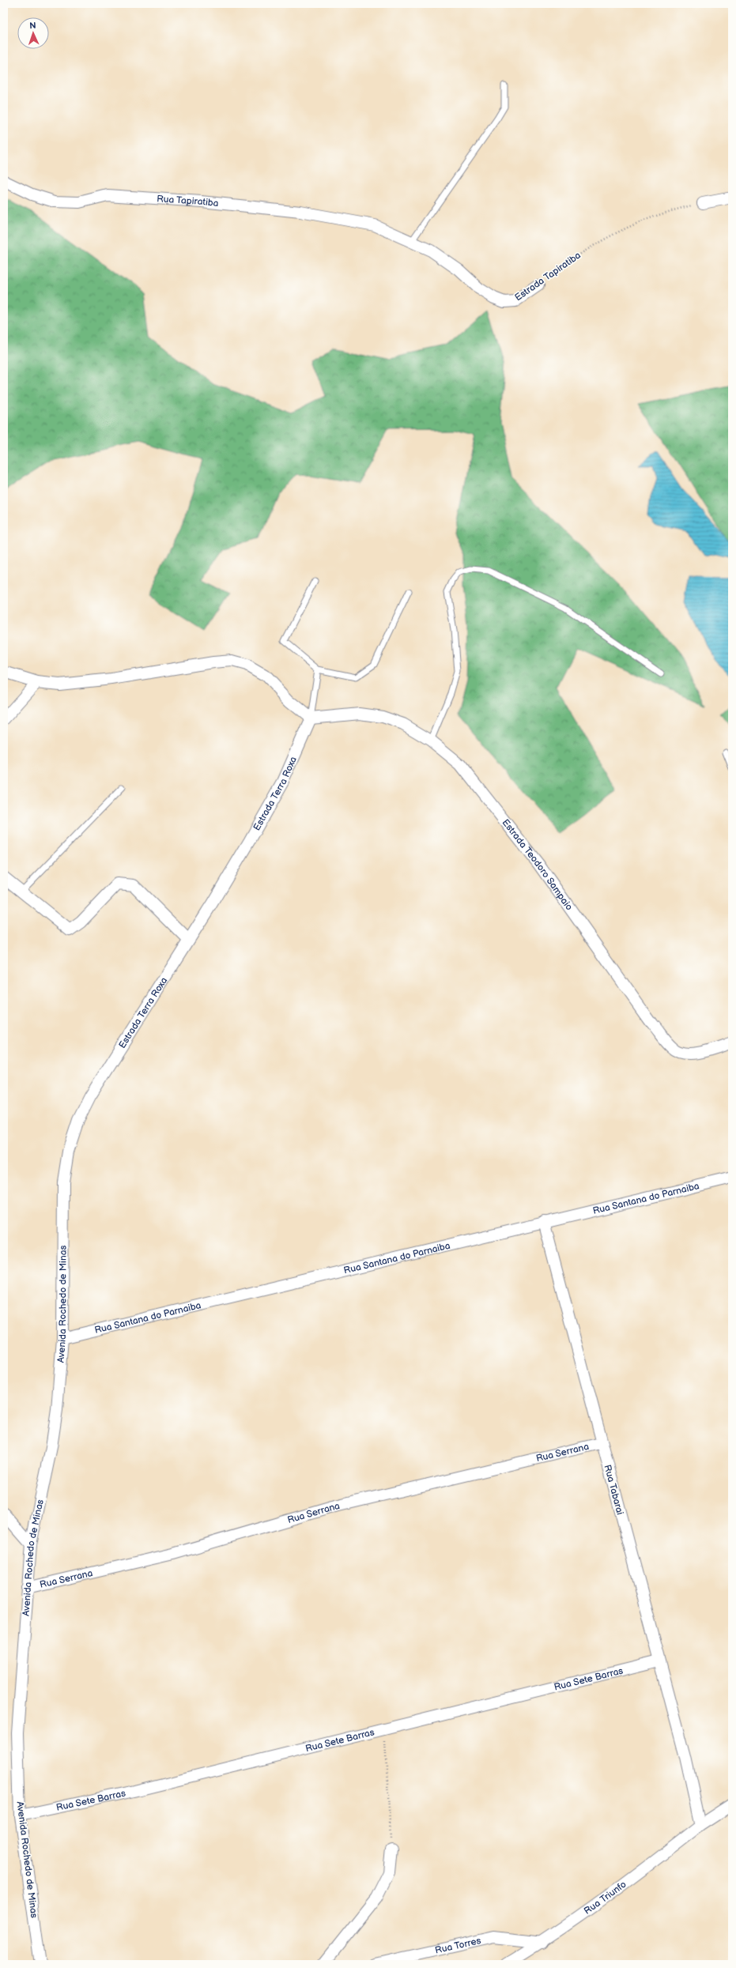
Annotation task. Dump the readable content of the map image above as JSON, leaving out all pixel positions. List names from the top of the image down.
{
  "streets": {
    "street": [
      "Rua Tapiratiba",
      "Estrada Tapiratiba",
      "Estrada Terra Roxa",
      "Estrada Teodoro Sampaio",
      "Rua Santana do Parnaiba",
      "Avenida Rochedo de Minas",
      "Rua Serrana",
      "Rua Tabarai",
      "Rua Sete Barras",
      "Rua Triunfo",
      "Rua Torres"
    ]
  },
  "crossings": [
    ["Rua Tapiratiba", "Estrada Tapiratiba"],
    ["Estrada Terra Roxa", "Estrada Teodoro Sampaio"],
    ["Estrada Terra Roxa", "Avenida Rochedo de Minas"],
    ["Rua Santana do Parnaiba", "Avenida Rochedo de Minas"],
    ["Rua Santana do Parnaiba", "Rua Tabarai"],
    ["Avenida Rochedo de Minas", "Rua Serrana"],
    ["Avenida Rochedo de Minas", "Rua Sete Barras"],
    ["Rua Serrana", "Rua Tabarai"],
    ["Rua Tabarai", "Rua Sete Barras"],
    ["Rua Tabarai", "Rua Triunfo"],
    ["Rua Triunfo", "Rua Torres"]
  ],
  "north": "top"
}
